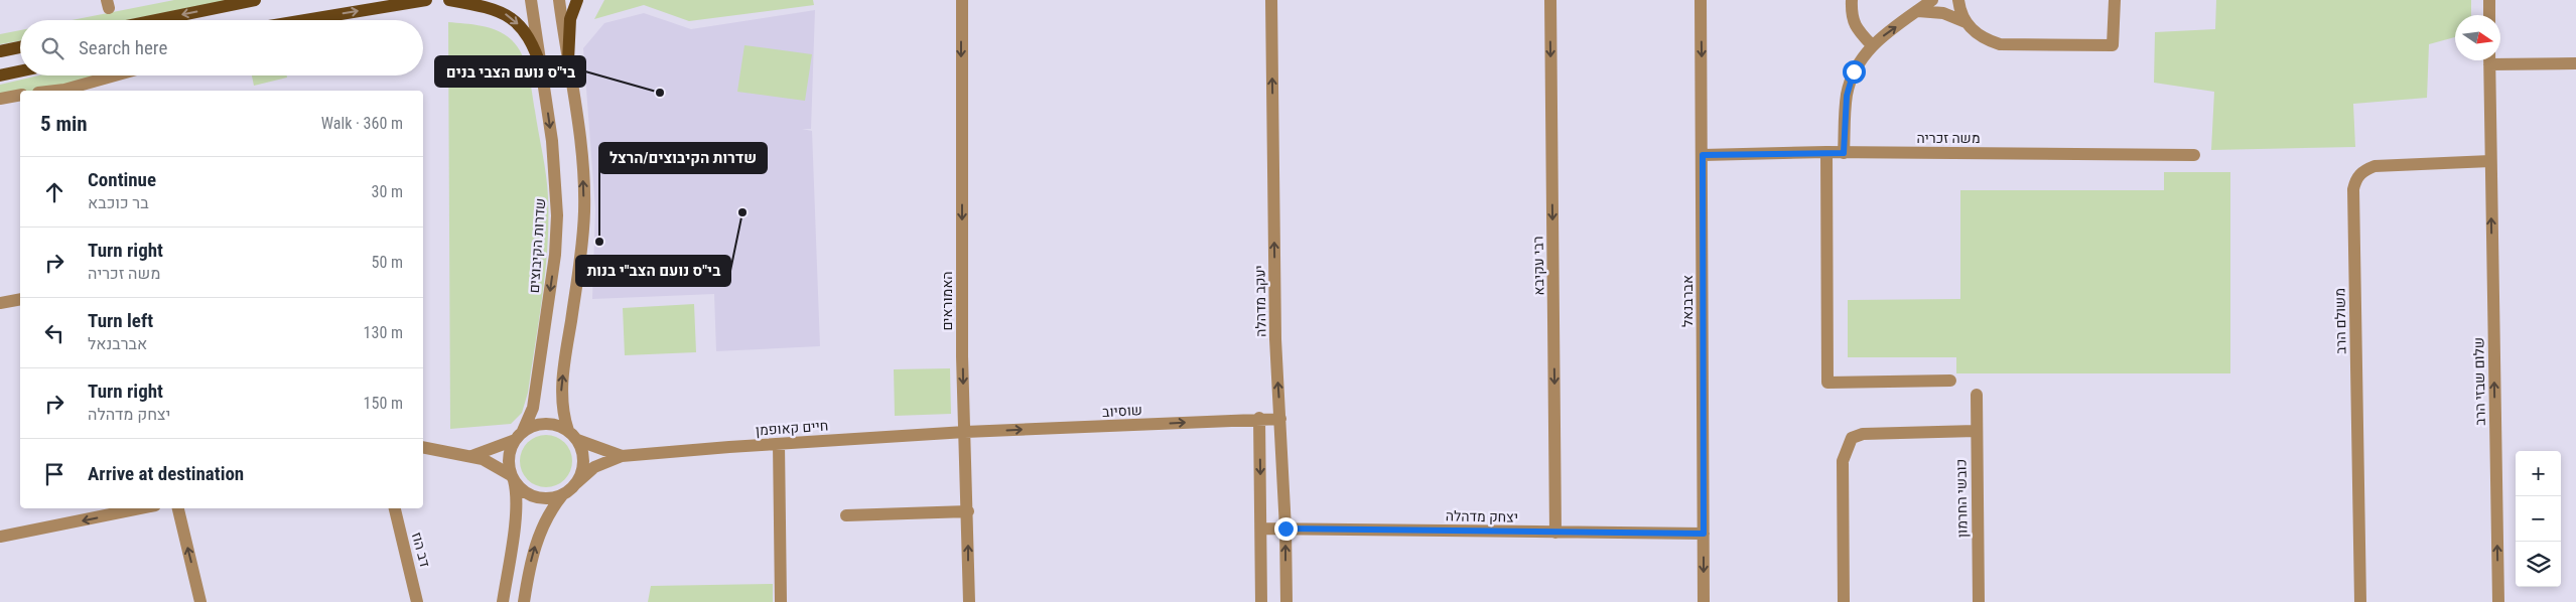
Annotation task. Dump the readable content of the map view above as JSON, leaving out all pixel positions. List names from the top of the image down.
{
  "streets": {
    "street": [
      "משה זכריה",
      "שדרות הקיבוצים",
      "רבי עקיבא",
      "האמוראים",
      "יעקב מדהלה",
      "אברבנאל",
      "משולם הרב",
      "שלום שבזי הרב",
      "שוסיוב",
      "חיים קאופמן",
      "כובשי החרמון",
      "יצחק מדהלה",
      "דב הוז"
    ]
  },
  "crossings": [
    ["משה זכריה", "אברבנאל"],
    ["שדרות הקיבוצים", "חיים קאופמן"],
    ["רבי עקיבא", "יצחק מדהלה"],
    ["האמוראים", "שוסיוב"],
    ["האמוראים", "חיים קאופמן"],
    ["יעקב מדהלה", "שוסיוב"],
    ["יעקב מדהלה", "יצחק מדהלה"],
    ["אברבנאל", "יצחק מדהלה"],
    ["משולם הרב", "שלום שבזי הרב"],
    ["שוסיוב", "חיים קאופמן"]
  ],
  "one_way": [
    "רבי עקיבא",
    "יעקב מדהלה",
    "אברבנאל",
    "שלום שבזי הרב",
    "שוסיוב"
  ],
  "places": ["בי\"ס נועם הצבי בנים", "בי\"ס נועם הצב\"י בנות", "שדרות הקיבוצים/הרצל"],
  "north": "right",
  "page": {
    "search": "Search here",
    "heading": ["5 min", "Walk · 360 m"],
    "list": [
      ["Continue", "בר כוכבא", "30 m"],
      ["Turn right", "משה זכריה", "50 m"],
      ["Turn left", "אברבנאל", "130 m"],
      ["Turn right", "יצחק מדהלה", "150 m"],
      "Arrive at destination"
    ],
    "map_buttons": ["+", "−"]
  }
}
